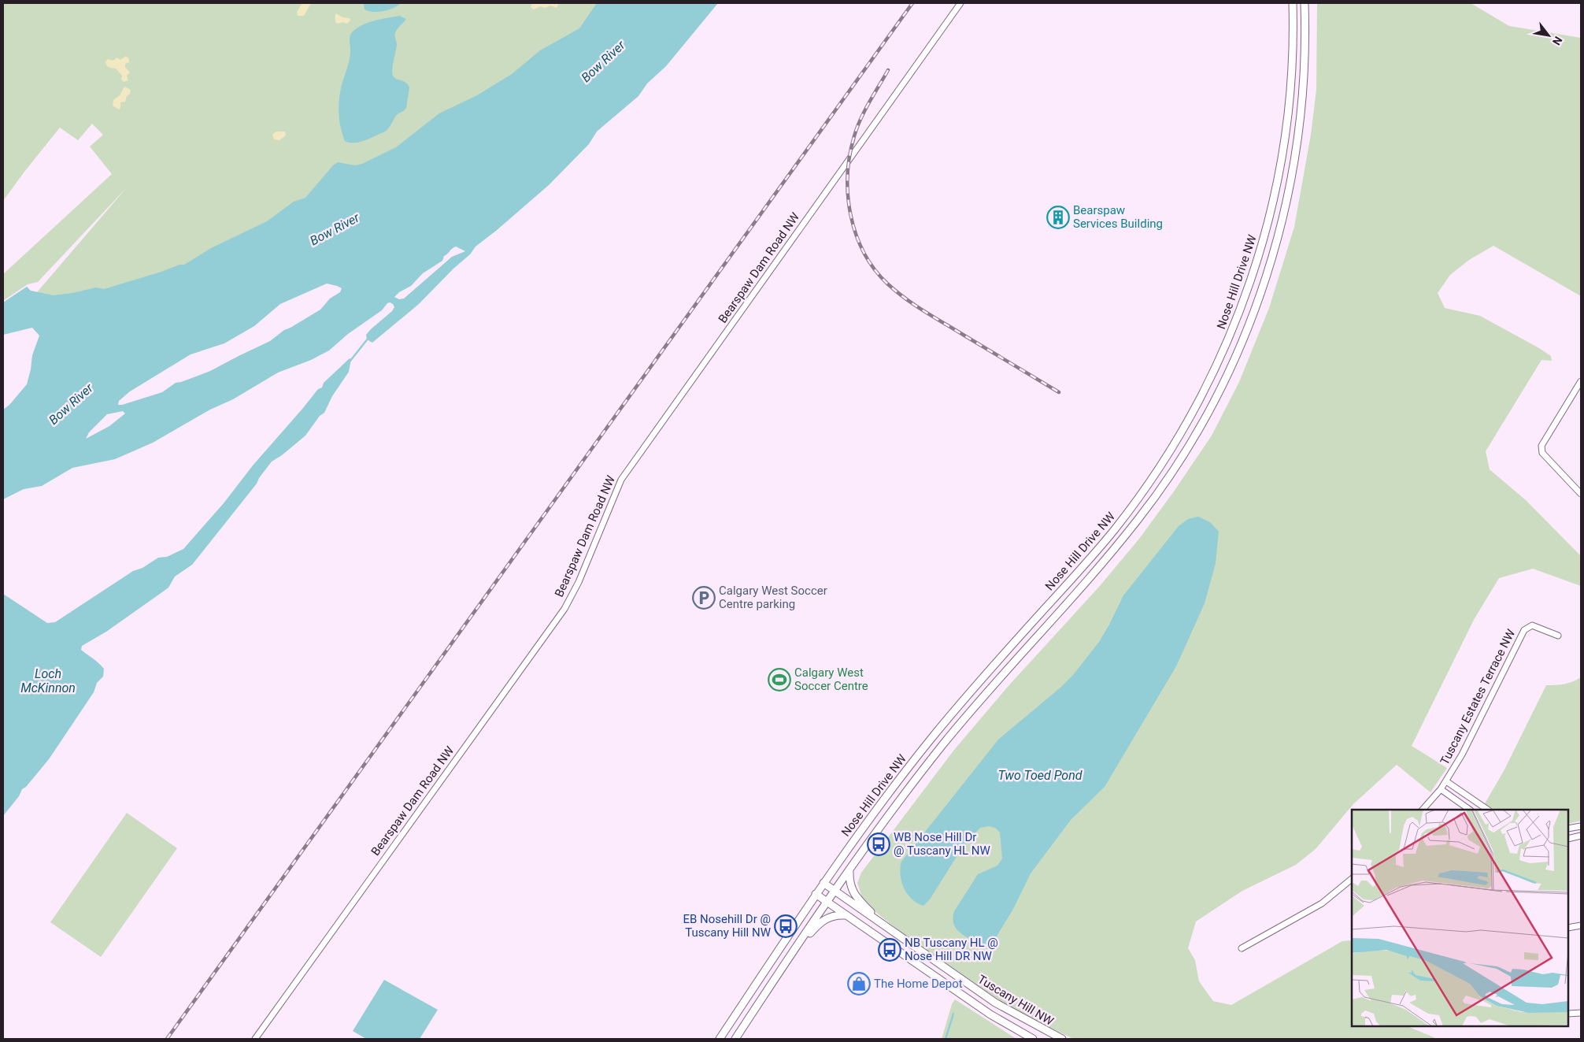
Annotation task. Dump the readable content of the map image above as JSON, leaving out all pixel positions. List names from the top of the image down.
{
  "streets": {
    "street": [
      "Bearspaw Dam Road NW",
      "Nose Hill Drive NW",
      "Tuscany Estates Terrace NW",
      "Tuscany Hill NW"
    ]
  },
  "crossings": [
    ["Nose Hill Drive NW", "Tuscany Hill NW"]
  ],
  "water": ["Bow River", "Loch McKinnon", "Two Toed Pond"],
  "places": {
    "building": ["Bearspaw Services Building"],
    "parking": ["Calgary West Soccer Centre parking"],
    "sports": ["Calgary West Soccer Centre"],
    "bus stop": ["WB Nose Hill Dr @ Tuscany HL NW", "EB Nosehill Dr @ Tuscany Hill NW", "NB Tuscany HL @ Nose Hill DR NW"],
    "shop": ["The Home Depot"]
  },
  "north": "bottom right"
}
